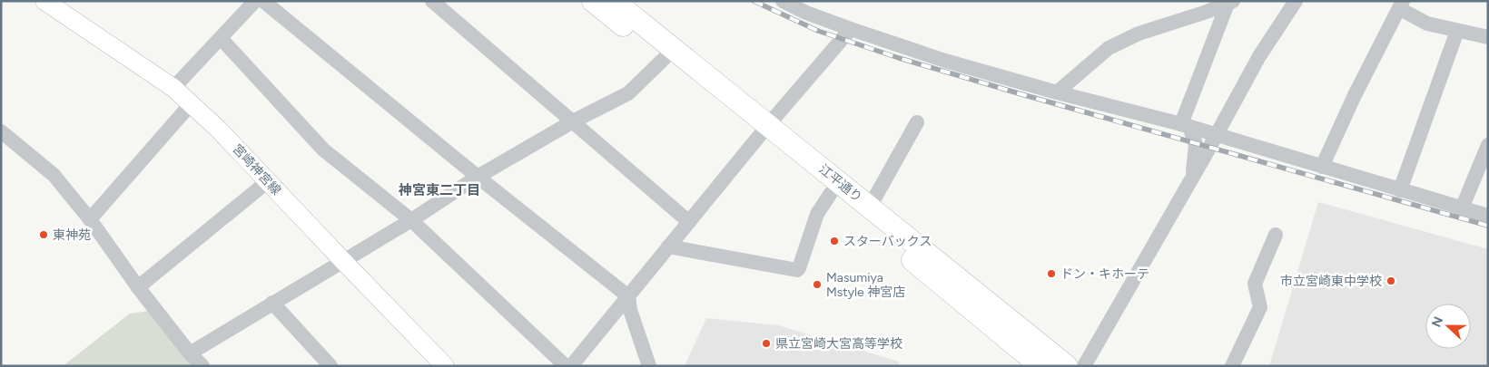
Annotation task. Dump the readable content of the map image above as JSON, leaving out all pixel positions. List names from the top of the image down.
{
  "streets": {
    "highway": ["江平通り"],
    "main road": ["宮崎神宮線"]
  },
  "districts": ["神宮東二丁目"],
  "places": [
    "東神苑",
    "スターバックス",
    "ドン・キホーテ",
    "市立宮崎東中学校",
    "Masumiya Mstyle 神宮店",
    "県立宮崎大宮高等学校"
  ],
  "north": "left"
}
